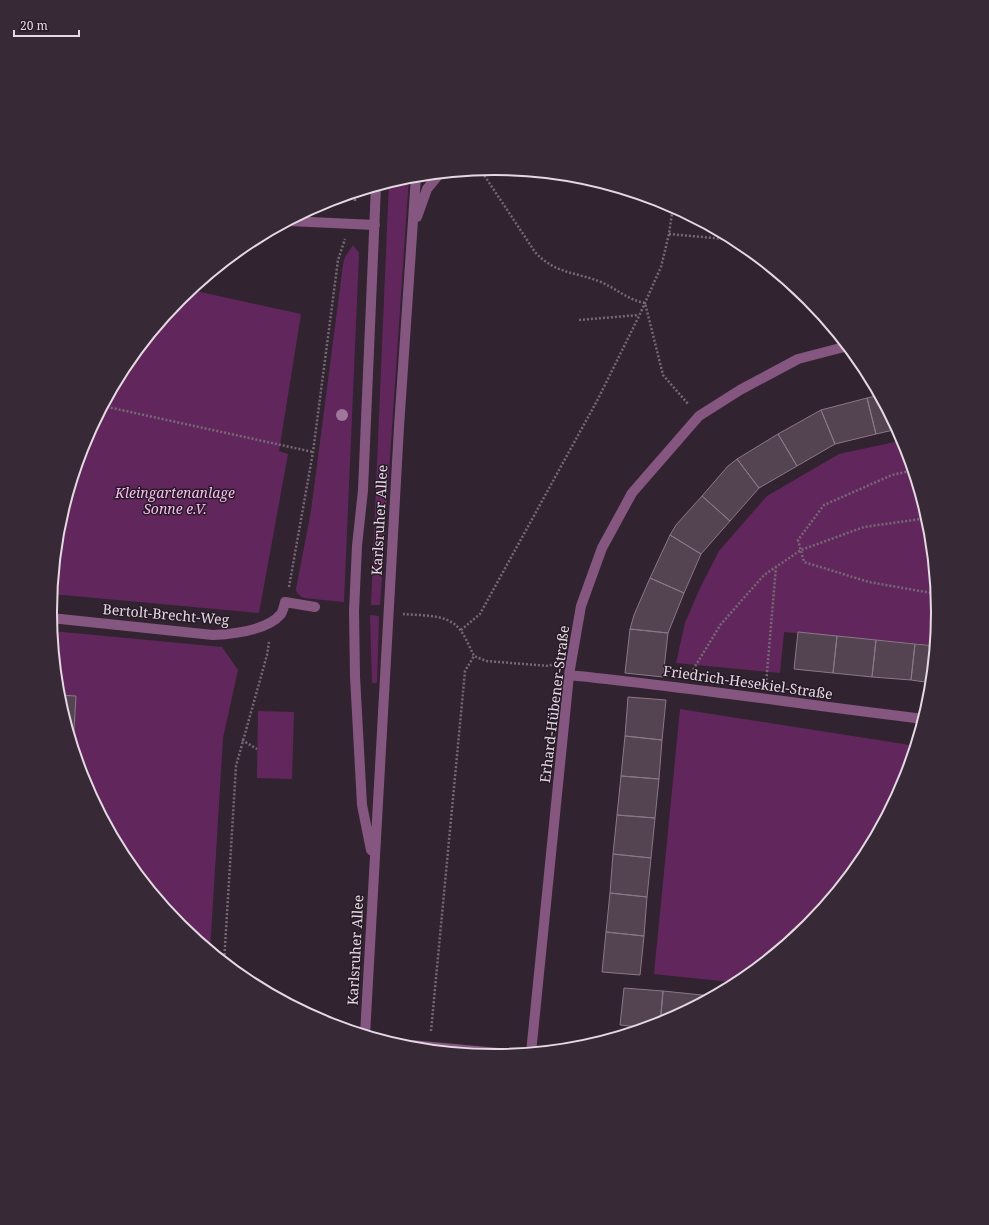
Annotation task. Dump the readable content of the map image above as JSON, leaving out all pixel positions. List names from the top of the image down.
{
  "streets": {
    "street": [
      "Karlsruher Allee",
      "Bertolt-Brecht-Weg",
      "Friedrich-Hesekiel-Straße",
      "Erhard-Hübener-Straße"
    ]
  },
  "crossings": [
    ["Friedrich-Hesekiel-Straße", "Erhard-Hübener-Straße"]
  ],
  "parks": ["Kleingartenanlage Sonne e.V."],
  "scale_bar": "20 m"
}
